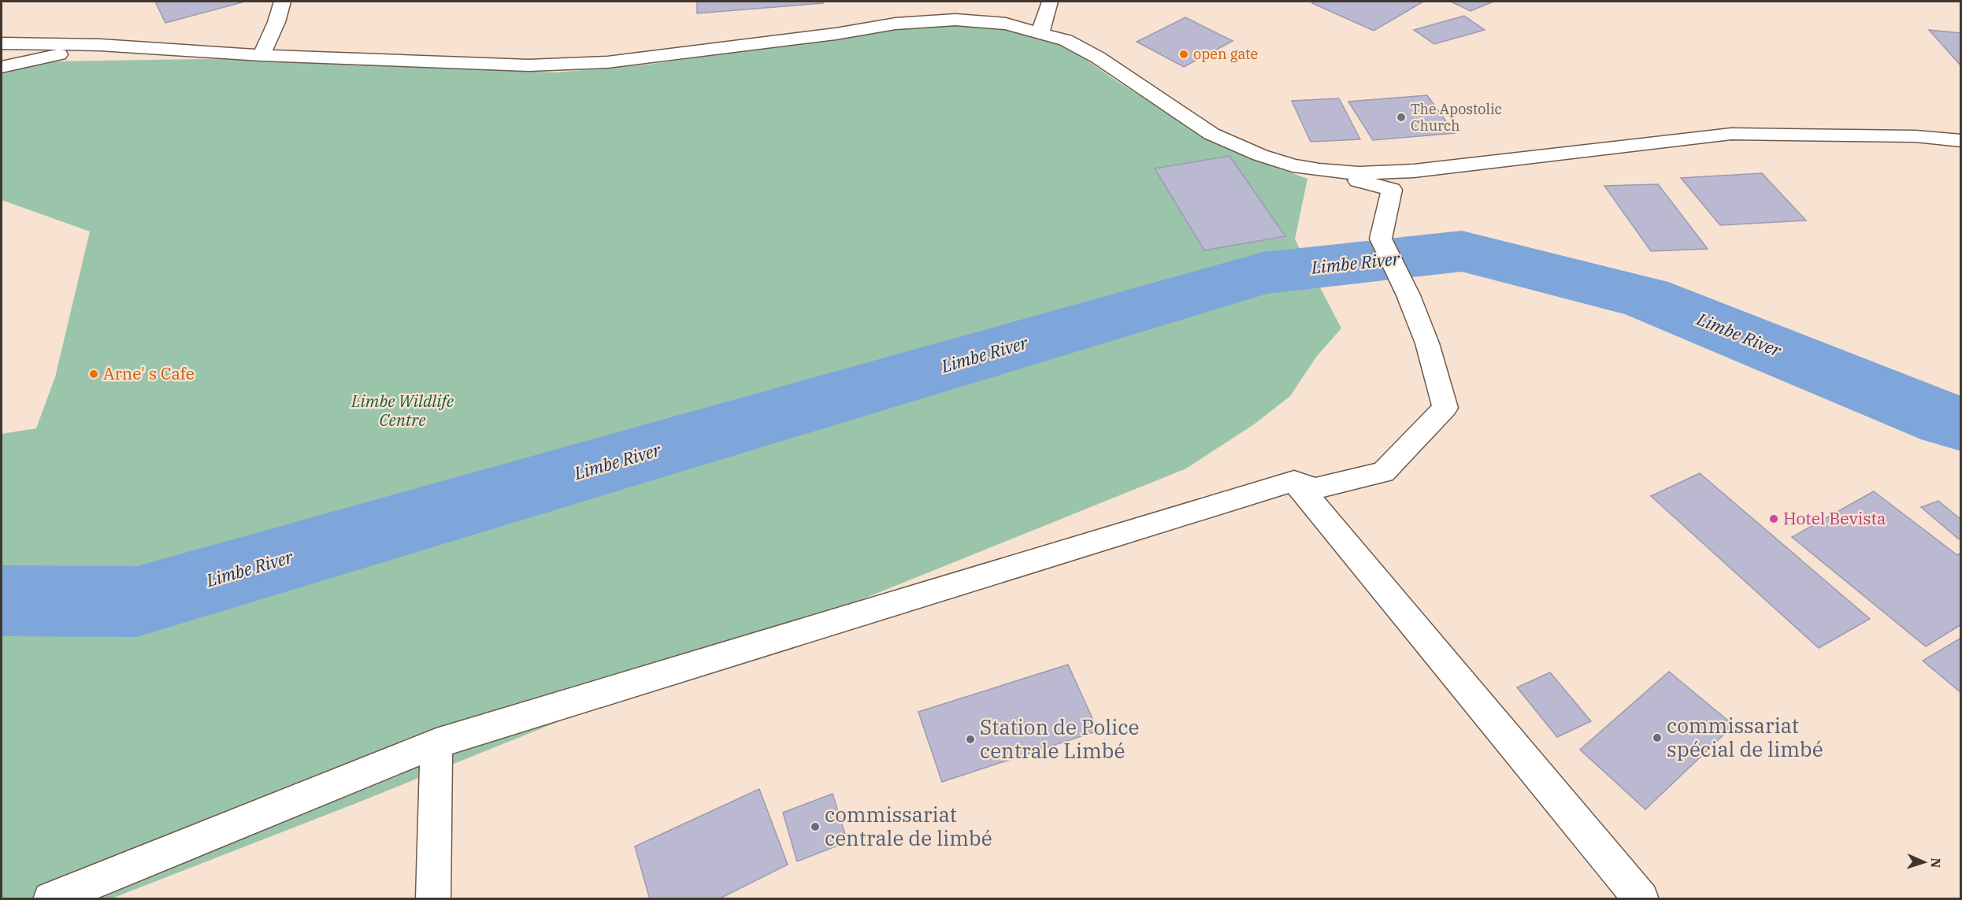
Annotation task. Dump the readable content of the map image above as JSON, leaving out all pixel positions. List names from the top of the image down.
{
  "water": ["Limbe River"],
  "parks": ["Limbe Wildlife Centre"],
  "places": [
    "open gate",
    "The Apostolic Church",
    "Arne' s Cafe",
    "Hotel Bevista",
    "commissariat spécial de limbé",
    "Station de Police centrale Limbé",
    "commissariat centrale de limbé"
  ],
  "north": "right"
}
